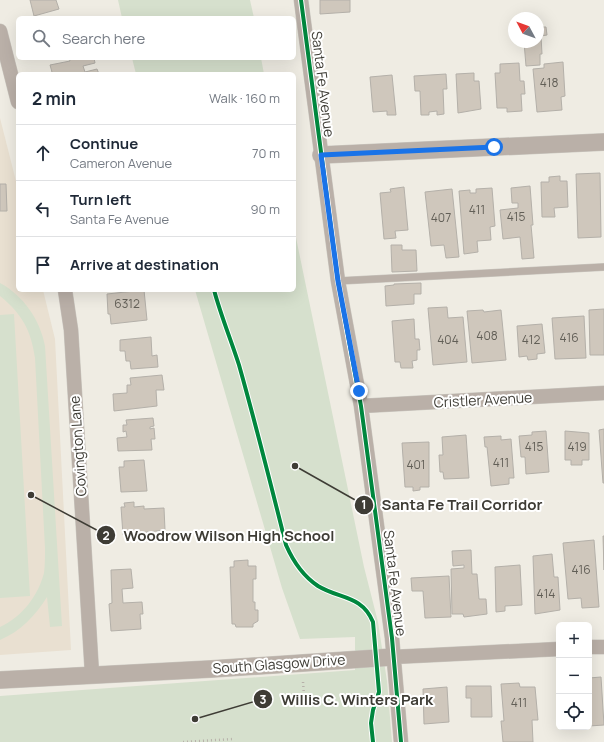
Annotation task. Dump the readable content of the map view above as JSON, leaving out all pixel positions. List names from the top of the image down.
{
  "streets": {
    "street": [
      "Santa Fe Avenue",
      "Cristler Avenue",
      "Covington Lane",
      "South Glasgow Drive"
    ]
  },
  "crossings": [
    ["Santa Fe Avenue", "Cristler Avenue"],
    ["Santa Fe Avenue", "South Glasgow Drive"],
    ["Covington Lane", "South Glasgow Drive"]
  ],
  "places": ["Santa Fe Trail Corridor", "Woodrow Wilson High School", "Willis C. Winters Park"],
  "house_numbers": [
    "418",
    "411",
    "415",
    "407",
    "6312",
    "408",
    "416",
    "404",
    "412",
    "415",
    "419",
    "411",
    "401",
    "416",
    "414",
    "411"
  ],
  "north": "top left",
  "page": {
    "search": "Search here",
    "heading": ["2 min", "Walk · 160 m"],
    "list": [
      ["Continue", "Cameron Avenue", "70 m"],
      ["Turn left", "Santa Fe Avenue", "90 m"],
      "Arrive at destination"
    ],
    "map_buttons": ["+", "−"]
  }
}
